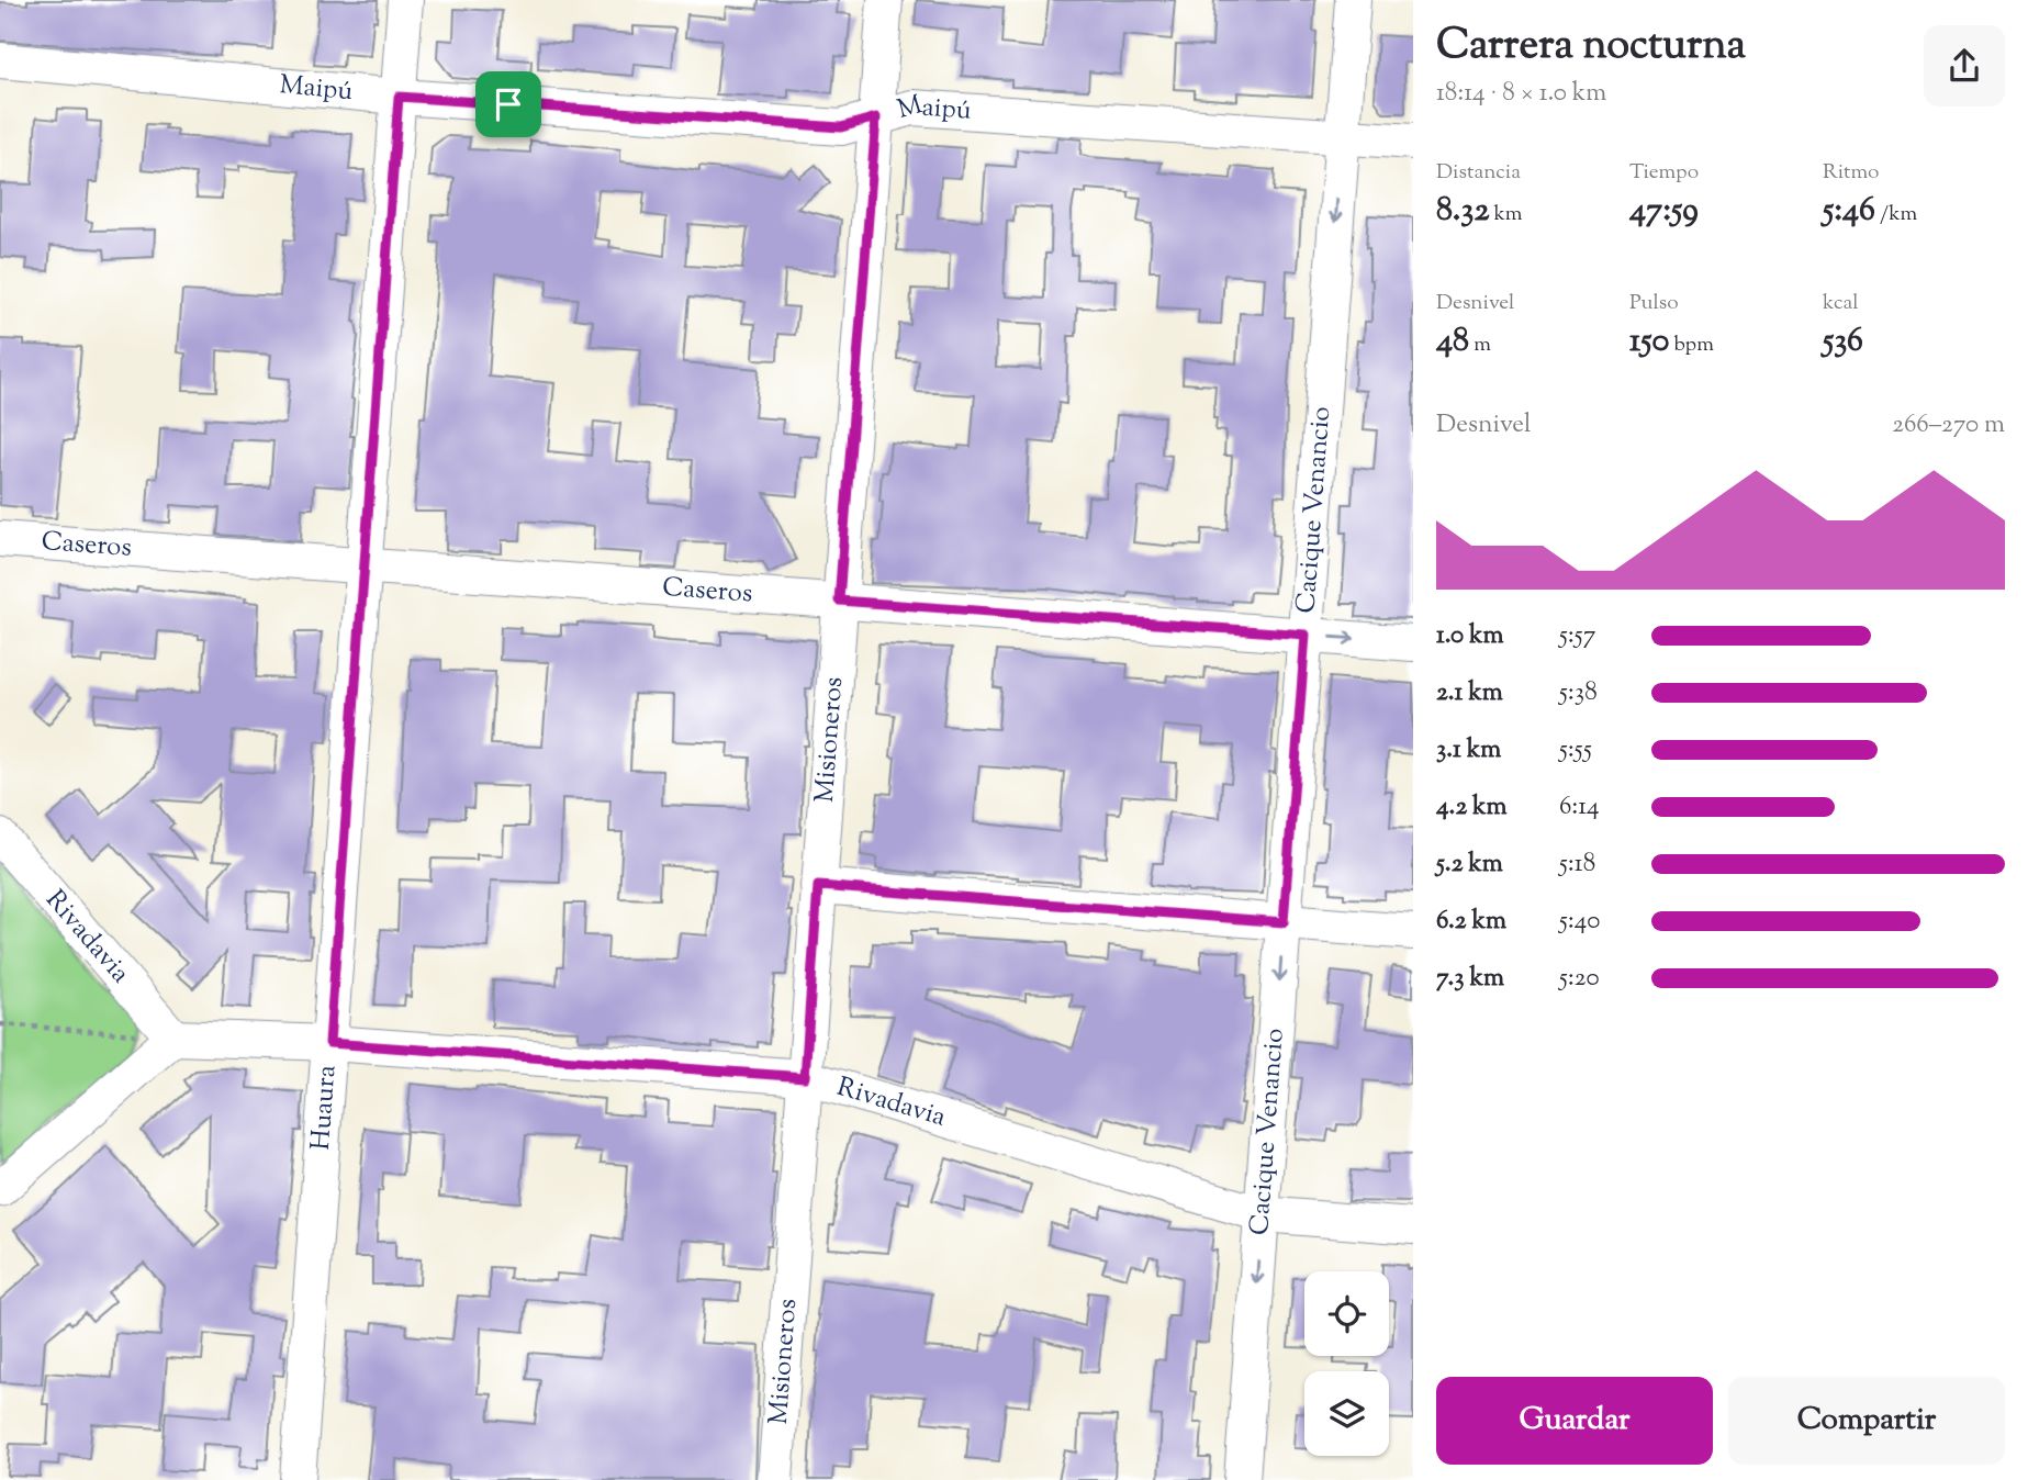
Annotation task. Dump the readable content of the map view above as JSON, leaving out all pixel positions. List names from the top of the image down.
{
  "streets": {
    "street": [
      "Maipú",
      "Cacique Venancio",
      "Caseros",
      "Misioneros",
      "Rivadavia",
      "Huaura"
    ]
  },
  "crossings": [
    ["Maipú", "Cacique Venancio"],
    ["Maipú", "Misioneros"],
    ["Maipú", "Huaura"],
    ["Cacique Venancio", "Caseros"],
    ["Cacique Venancio", "Rivadavia"],
    ["Caseros", "Misioneros"],
    ["Caseros", "Huaura"],
    ["Misioneros", "Rivadavia"],
    ["Rivadavia", "Huaura"]
  ],
  "one_way": ["Cacique Venancio"],
  "page": {
    "heading": ["Carrera nocturna", "18:14 · 8 × 1.0 km"],
    "stats": [
      ["Distancia", "8.32 km"],
      ["Tiempo", "47:59"],
      ["Ritmo", "5:46 /km"],
      ["Desnivel", "48 m"],
      ["Pulso", "150 bpm"],
      ["kcal", "536"]
    ],
    "chart": ["Desnivel", "266–270 m"],
    "list": [
      {
        "name": "1.0 km",
        "note": "5:57"
      },
      {
        "name": "2.1 km",
        "note": "5:38"
      },
      {
        "name": "3.1 km",
        "note": "5:55"
      },
      {
        "name": "4.2 km",
        "note": "6:14"
      },
      {
        "name": "5.2 km",
        "note": "5:18"
      },
      {
        "name": "6.2 km",
        "note": "5:40"
      },
      {
        "name": "7.3 km",
        "note": "5:20"
      }
    ],
    "buttons": ["Guardar", "Compartir"]
  }
}
